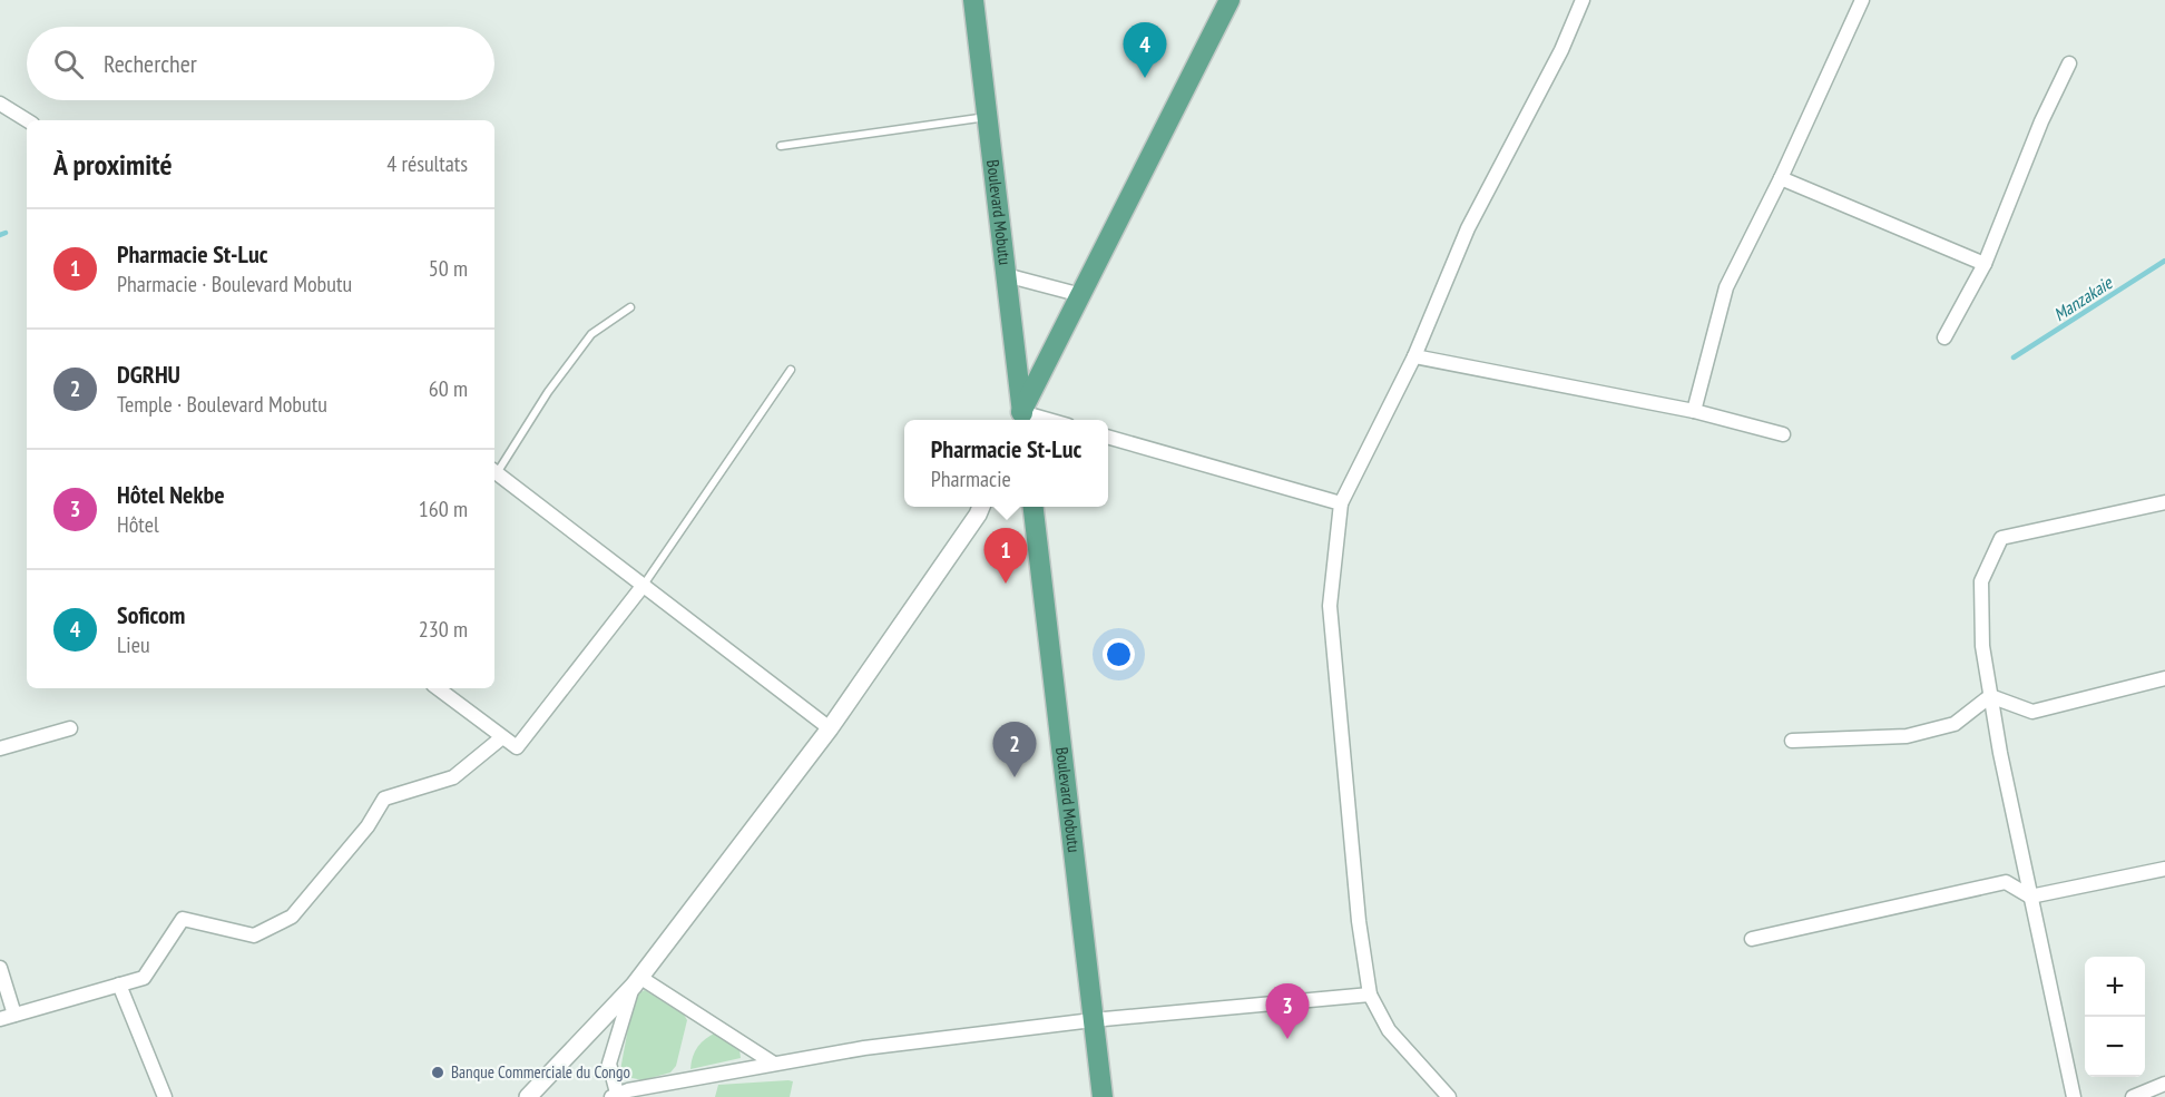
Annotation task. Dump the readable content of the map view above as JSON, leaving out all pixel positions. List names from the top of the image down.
{
  "streets": {
    "main road": ["Boulevard Mobutu"]
  },
  "water": ["Manzakaie"],
  "places": ["Banque Commerciale du Congo"],
  "page": {
    "pins": [
      "4",
      "1",
      "2",
      "3"
    ],
    "search": "Rechercher",
    "heading": ["À proximité", "4 résultats"],
    "list": [
      {
        "mark": "1",
        "name": "Pharmacie St-Luc",
        "note": "Pharmacie · Boulevard Mobutu",
        "value": "50 m"
      },
      {
        "mark": "2",
        "name": "DGRHU",
        "note": "Temple · Boulevard Mobutu",
        "value": "60 m"
      },
      {
        "mark": "3",
        "name": "Hôtel Nekbe",
        "note": "Hôtel",
        "value": "160 m"
      },
      {
        "mark": "4",
        "name": "Soficom",
        "note": "Lieu",
        "value": "230 m"
      }
    ],
    "popup": ["Pharmacie St-Luc", "Pharmacie"],
    "map_buttons": ["+", "−"]
  }
}
